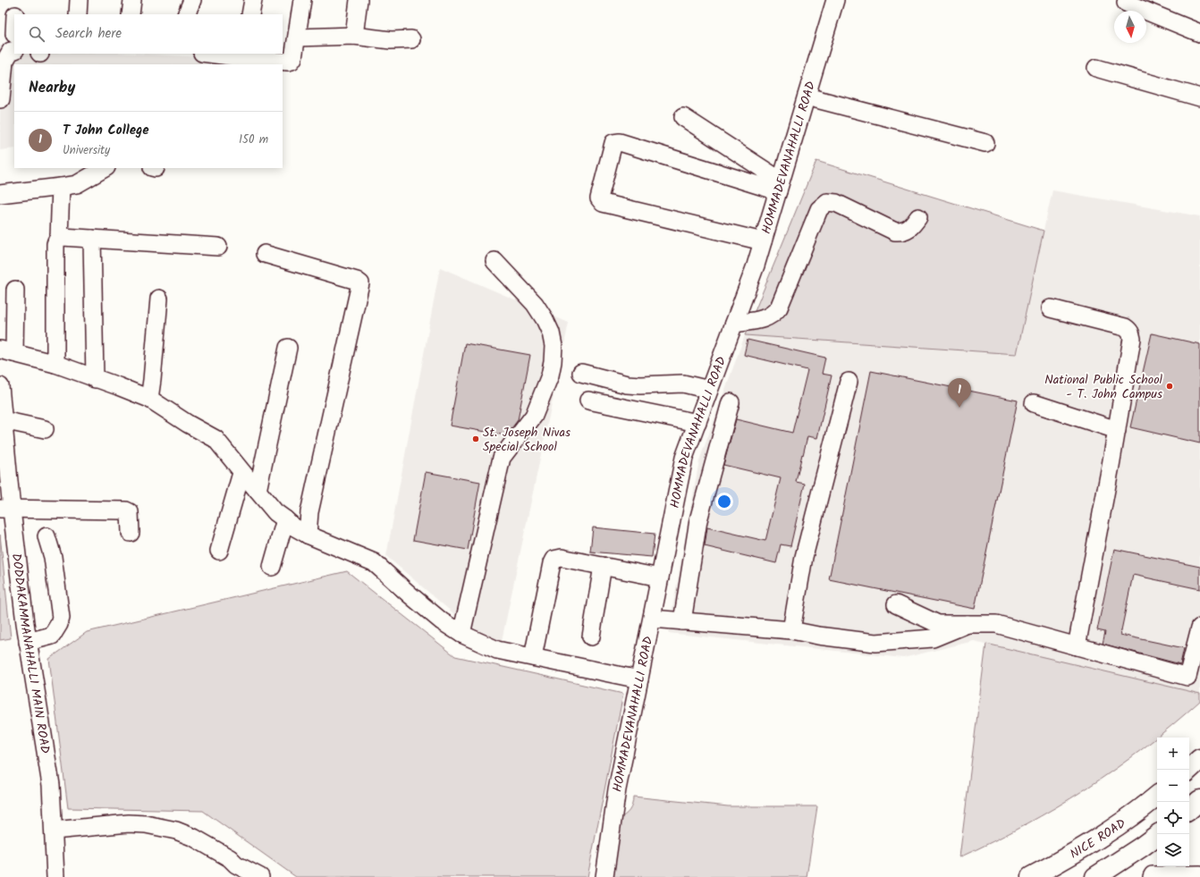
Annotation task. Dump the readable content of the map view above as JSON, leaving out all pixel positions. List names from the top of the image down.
{
  "streets": {
    "highway": ["NICE ROAD"],
    "street": ["HOMMADEVANAHALLI ROAD", "DODDAKAMMANAHALLI MAIN ROAD"]
  },
  "places": ["National Public School - T. John Campus", "St. Joseph Nivas Special School"],
  "north": "bottom",
  "page": {
    "search": "Search here",
    "heading": "Nearby",
    "list": [
      {
        "mark": "1",
        "name": "T John College",
        "note": "University",
        "value": "150 m"
      }
    ],
    "pins": "1",
    "map_buttons": ["+", "−"]
  }
}
